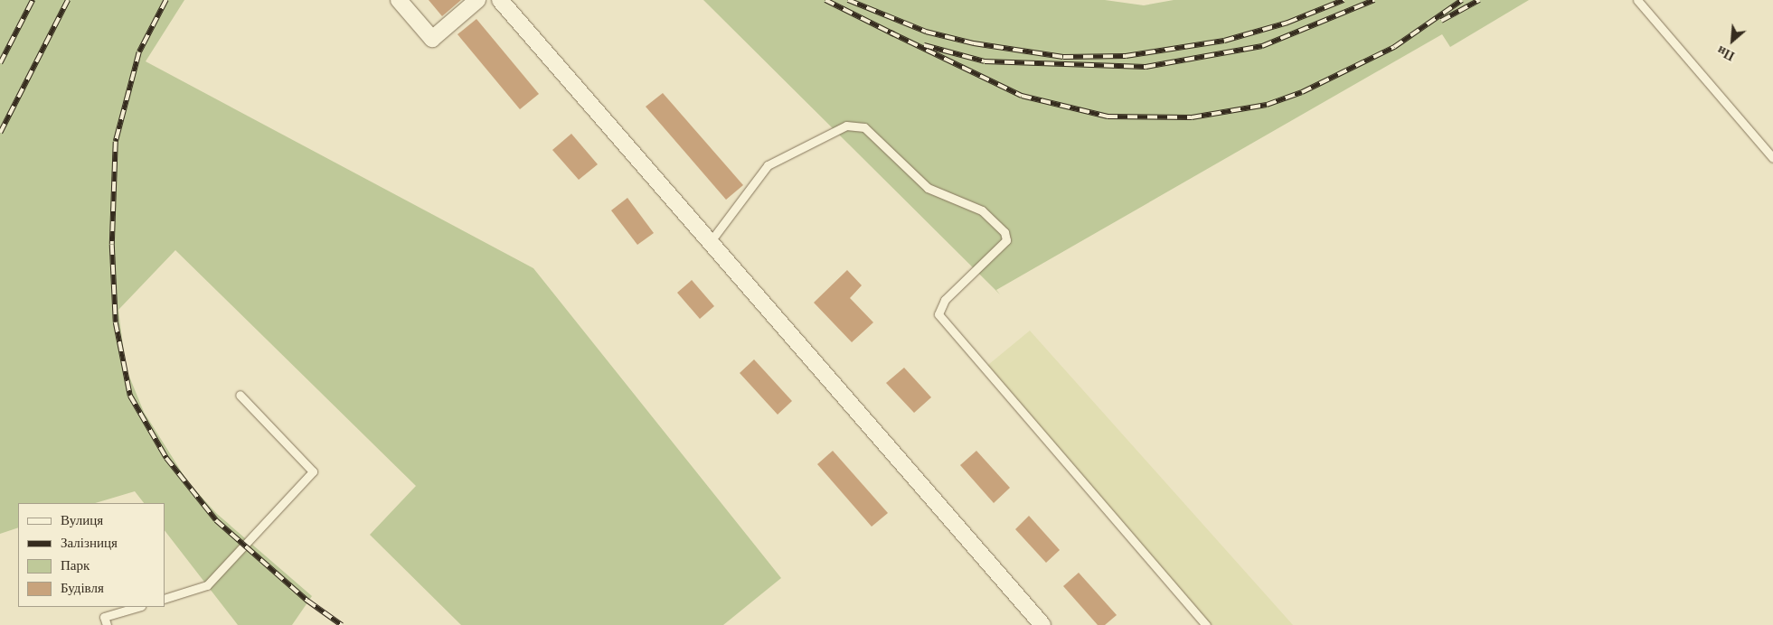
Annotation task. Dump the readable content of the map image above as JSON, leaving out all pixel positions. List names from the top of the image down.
{
  "legend": [
    "Вулиця",
    "Залізниця",
    "Парк",
    "Будівля"
  ],
  "north": "bottom left"
}
